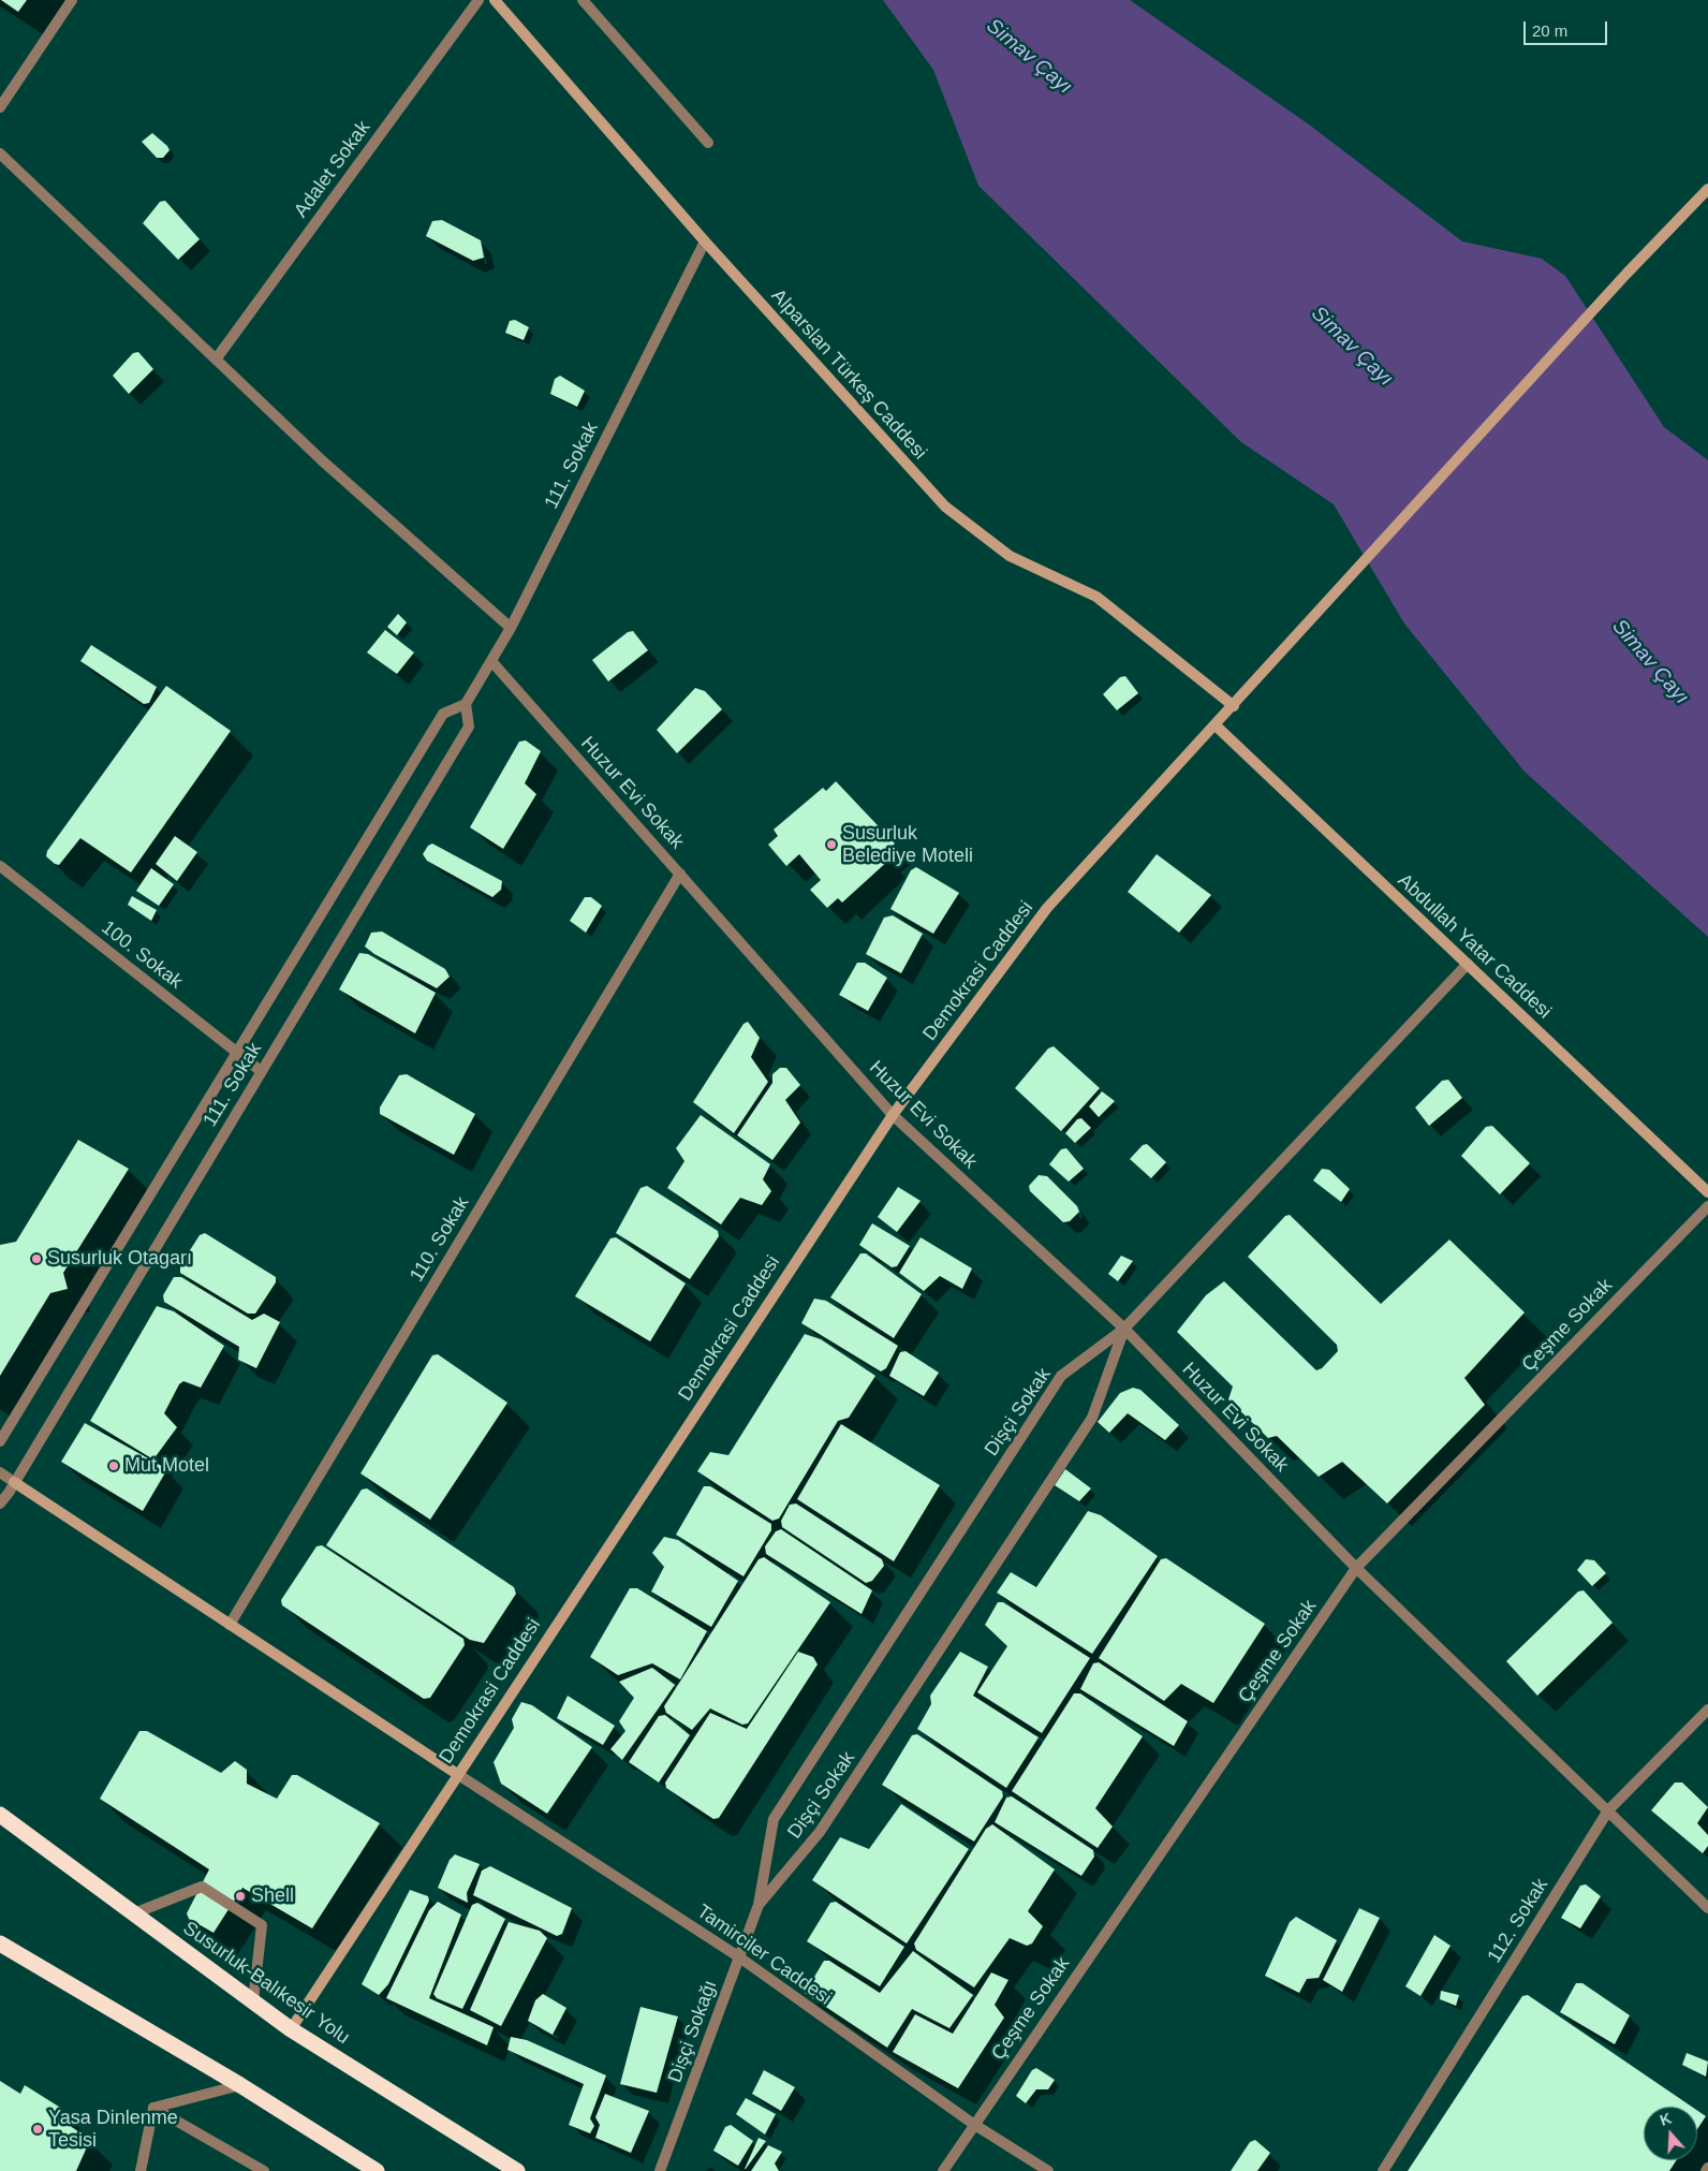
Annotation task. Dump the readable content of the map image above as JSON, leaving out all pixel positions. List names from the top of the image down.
{
  "streets": {
    "highway": ["Susurluk-Balıkesir Yolu"],
    "main road": ["Alparslan Türkeş Caddesi", "Abdullah Yatar Caddesi", "Demokrasi Caddesi"],
    "street": [
      "Adalet Sokak",
      "111. Sokak",
      "Huzur Evi Sokak",
      "100. Sokak",
      "110. Sokak",
      "Çeşme Sokak",
      "Dişçi Sokak",
      "112. Sokak",
      "Tamirciler Caddesi",
      "Dişçi Sokağı"
    ]
  },
  "crossings": [
    ["Alparslan Türkeş Caddesi", "111. Sokak"],
    ["Alparslan Türkeş Caddesi", "Demokrasi Caddesi"],
    ["111. Sokak", "Huzur Evi Sokak"],
    ["111. Sokak", "100. Sokak"],
    ["Huzur Evi Sokak", "Demokrasi Caddesi"],
    ["Huzur Evi Sokak", "110. Sokak"],
    ["Huzur Evi Sokak", "Çeşme Sokak"],
    ["Huzur Evi Sokak", "Dişçi Sokak"],
    ["Huzur Evi Sokak", "112. Sokak"],
    ["Abdullah Yatar Caddesi", "Demokrasi Caddesi"],
    ["Demokrasi Caddesi", "Tamirciler Caddesi"],
    ["Demokrasi Caddesi", "Susurluk-Balıkesir Yolu"],
    ["Çeşme Sokak", "Tamirciler Caddesi"],
    ["Dişçi Sokak", "Dişçi Sokağı"],
    ["Tamirciler Caddesi", "Dişçi Sokağı"]
  ],
  "water": ["Simav Çayı"],
  "places": [
    "Susurluk Belediye Moteli",
    "Susurluk Otagarı",
    "Mut Motel",
    "Shell",
    "Yasa Dinlenme Tesisi"
  ],
  "scale_bar": "20 m",
  "north": "top"
}
